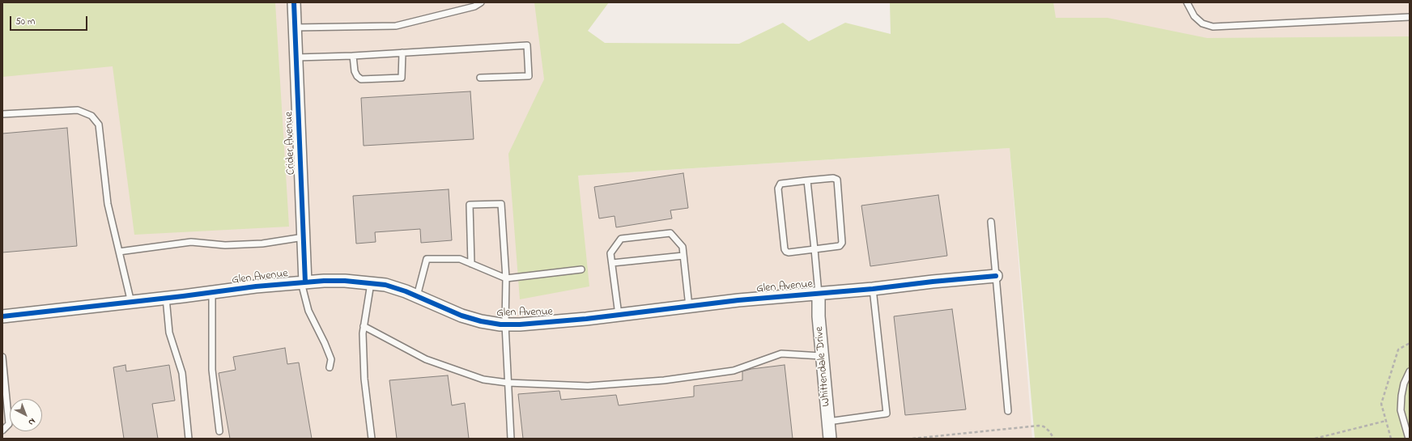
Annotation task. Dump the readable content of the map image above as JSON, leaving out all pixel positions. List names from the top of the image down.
{
  "streets": {
    "street": ["Crider Avenue", "Glen Avenue", "Whittendale Drive"]
  },
  "crossings": [
    ["Crider Avenue", "Glen Avenue"],
    ["Glen Avenue", "Whittendale Drive"]
  ],
  "scale_bar": "50 m",
  "north": "bottom right"
}
